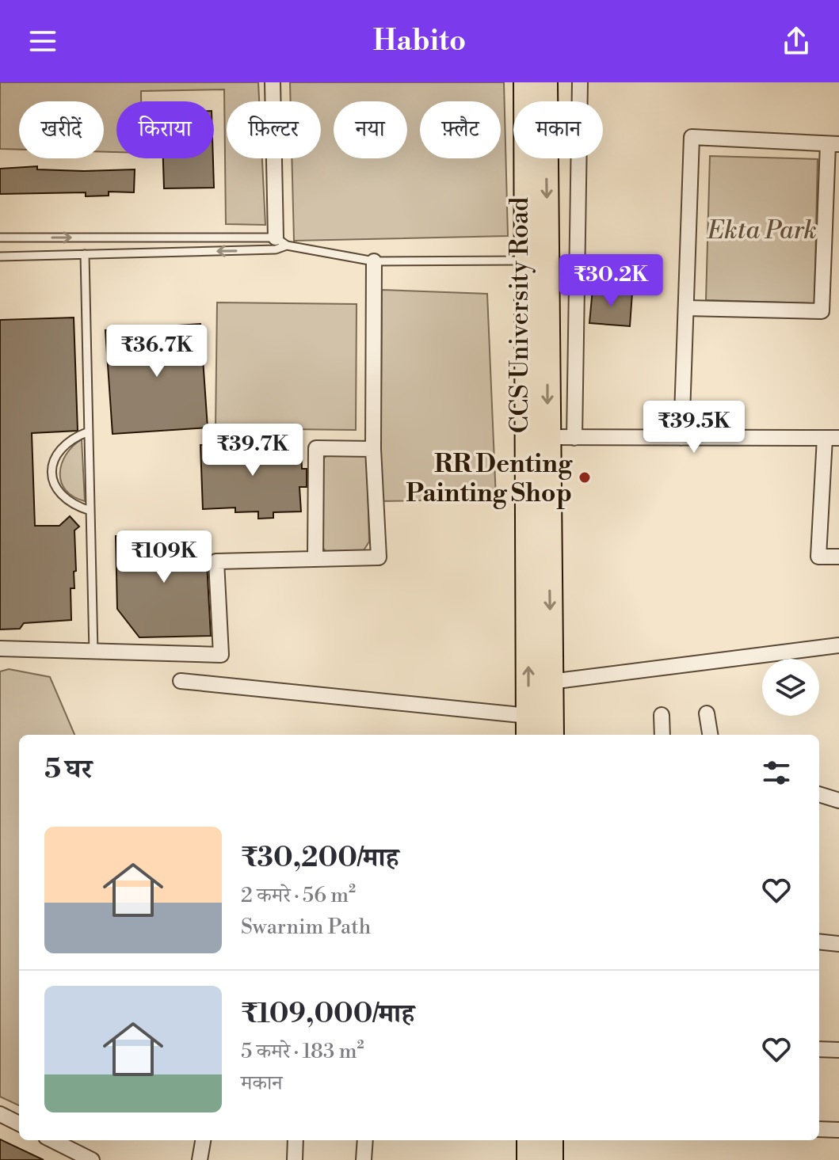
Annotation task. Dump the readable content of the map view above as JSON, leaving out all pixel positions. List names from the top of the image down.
{
  "streets": {
    "highway": ["CCS University Road"]
  },
  "parks": ["Ekta Park"],
  "places": ["RR Denting Painting Shop"],
  "page": {
    "header": "Habito",
    "chip": [
      "खरीदें",
      "किराया",
      "फ़िल्टर",
      "नया",
      "फ़्लैट",
      "मकान"
    ],
    "price": [
      "₹30.2K",
      "₹36.7K",
      "₹39.5K",
      "₹39.7K",
      "₹109K"
    ],
    "heading": "5 घर",
    "list": [
      {
        "name": "₹30,200/माह",
        "note": "2 कमरे · 56 m² · Swarnim Path"
      },
      {
        "name": "₹109,000/माह",
        "note": "5 कमरे · 183 m² · मकान"
      }
    ]
  }
}
